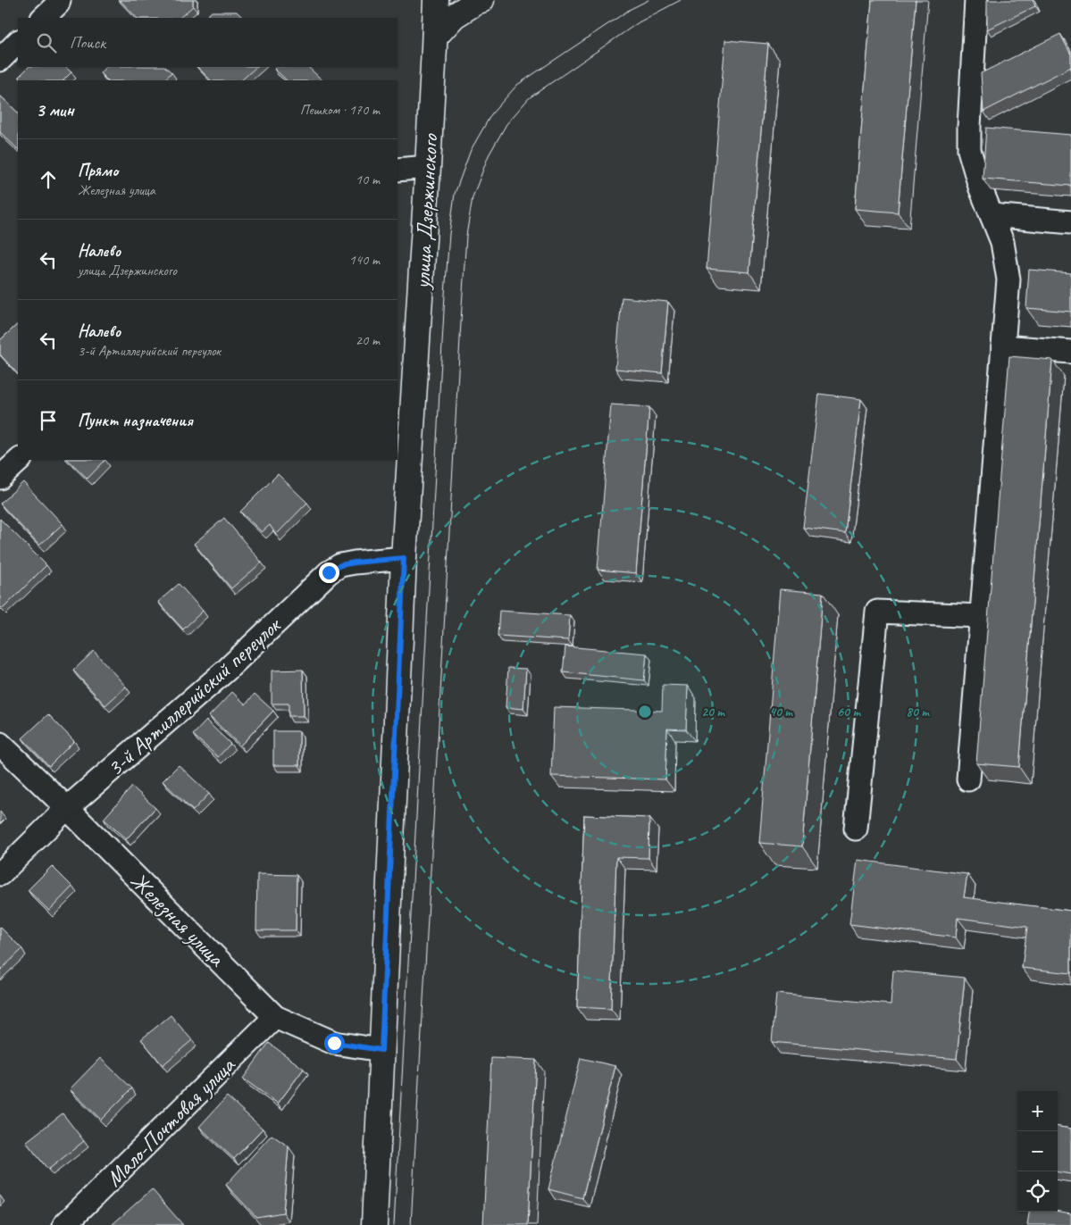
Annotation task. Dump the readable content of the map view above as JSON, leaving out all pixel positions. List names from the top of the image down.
{
  "streets": {
    "main road": ["улица Дзержинского"],
    "street": ["3-й Артиллерийский переулок", "Железная улица", "Мало-Почтовая улица"]
  },
  "crossings": [
    ["улица Дзержинского", "3-й Артиллерийский переулок"],
    ["улица Дзержинского", "Железная улица"],
    ["3-й Артиллерийский переулок", "Железная улица"],
    ["Железная улица", "Мало-Почтовая улица"]
  ],
  "page": {
    "search": "Поиск",
    "heading": ["3 мин", "Пешком · 170 m"],
    "list": [
      ["Прямо", "Железная улица", "10 m"],
      ["Налево", "улица Дзержинского", "140 m"],
      ["Налево", "3-й Артиллерийский переулок", "20 m"],
      "Пункт назначения"
    ],
    "map_buttons": ["+", "−"]
  },
  "rings": [
    "20 m",
    "40 m",
    "60 m",
    "80 m"
  ]
}
